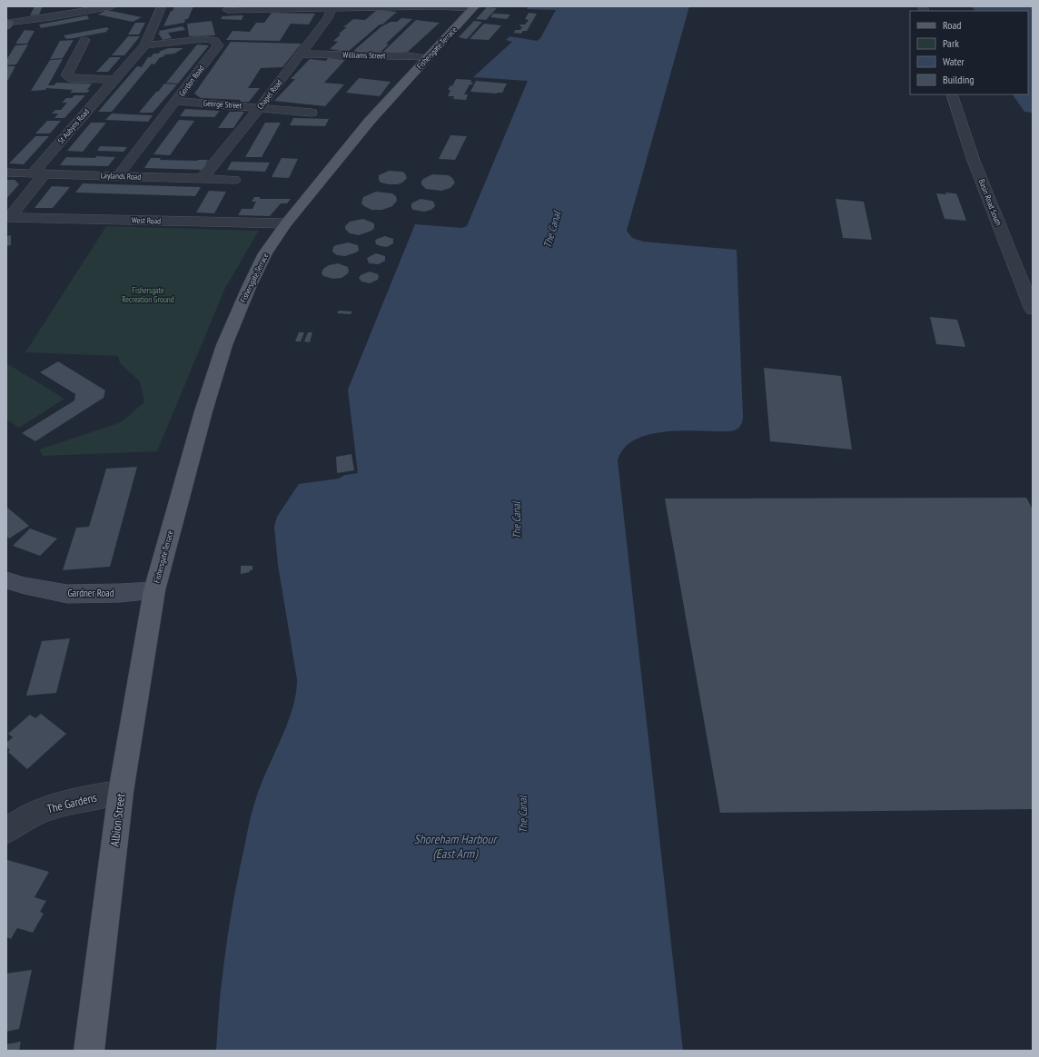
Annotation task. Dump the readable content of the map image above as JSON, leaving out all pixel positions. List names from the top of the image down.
{
  "streets": {
    "main road": ["Fishersgate Terrace", "Albion Street"],
    "street": [
      "Williams Street",
      "Gordon Road",
      "Chapel Road",
      "George Street",
      "St Aubyns Road",
      "Laylands Road",
      "Basin Road South",
      "West Road",
      "Gardner Road",
      "The Gardens"
    ]
  },
  "crossings": [
    ["Fishersgate Terrace", "Williams Street"],
    ["Fishersgate Terrace", "West Road"],
    ["Fishersgate Terrace", "Gardner Road"],
    ["Fishersgate Terrace", "Albion Street"],
    ["Williams Street", "Chapel Road"],
    ["Gordon Road", "George Street"],
    ["Gordon Road", "St Aubyns Road"],
    ["Gordon Road", "Laylands Road"],
    ["Chapel Road", "George Street"],
    ["Chapel Road", "Laylands Road"],
    ["St Aubyns Road", "Laylands Road"],
    ["St Aubyns Road", "West Road"],
    ["Gardner Road", "Albion Street"],
    ["The Gardens", "Albion Street"]
  ],
  "water": ["The Canal", "Shoreham Harbour (East Arm)"],
  "parks": ["Fishersgate Recreation Ground"],
  "legend": [
    "Road",
    "Park",
    "Water",
    "Building"
  ]
}
